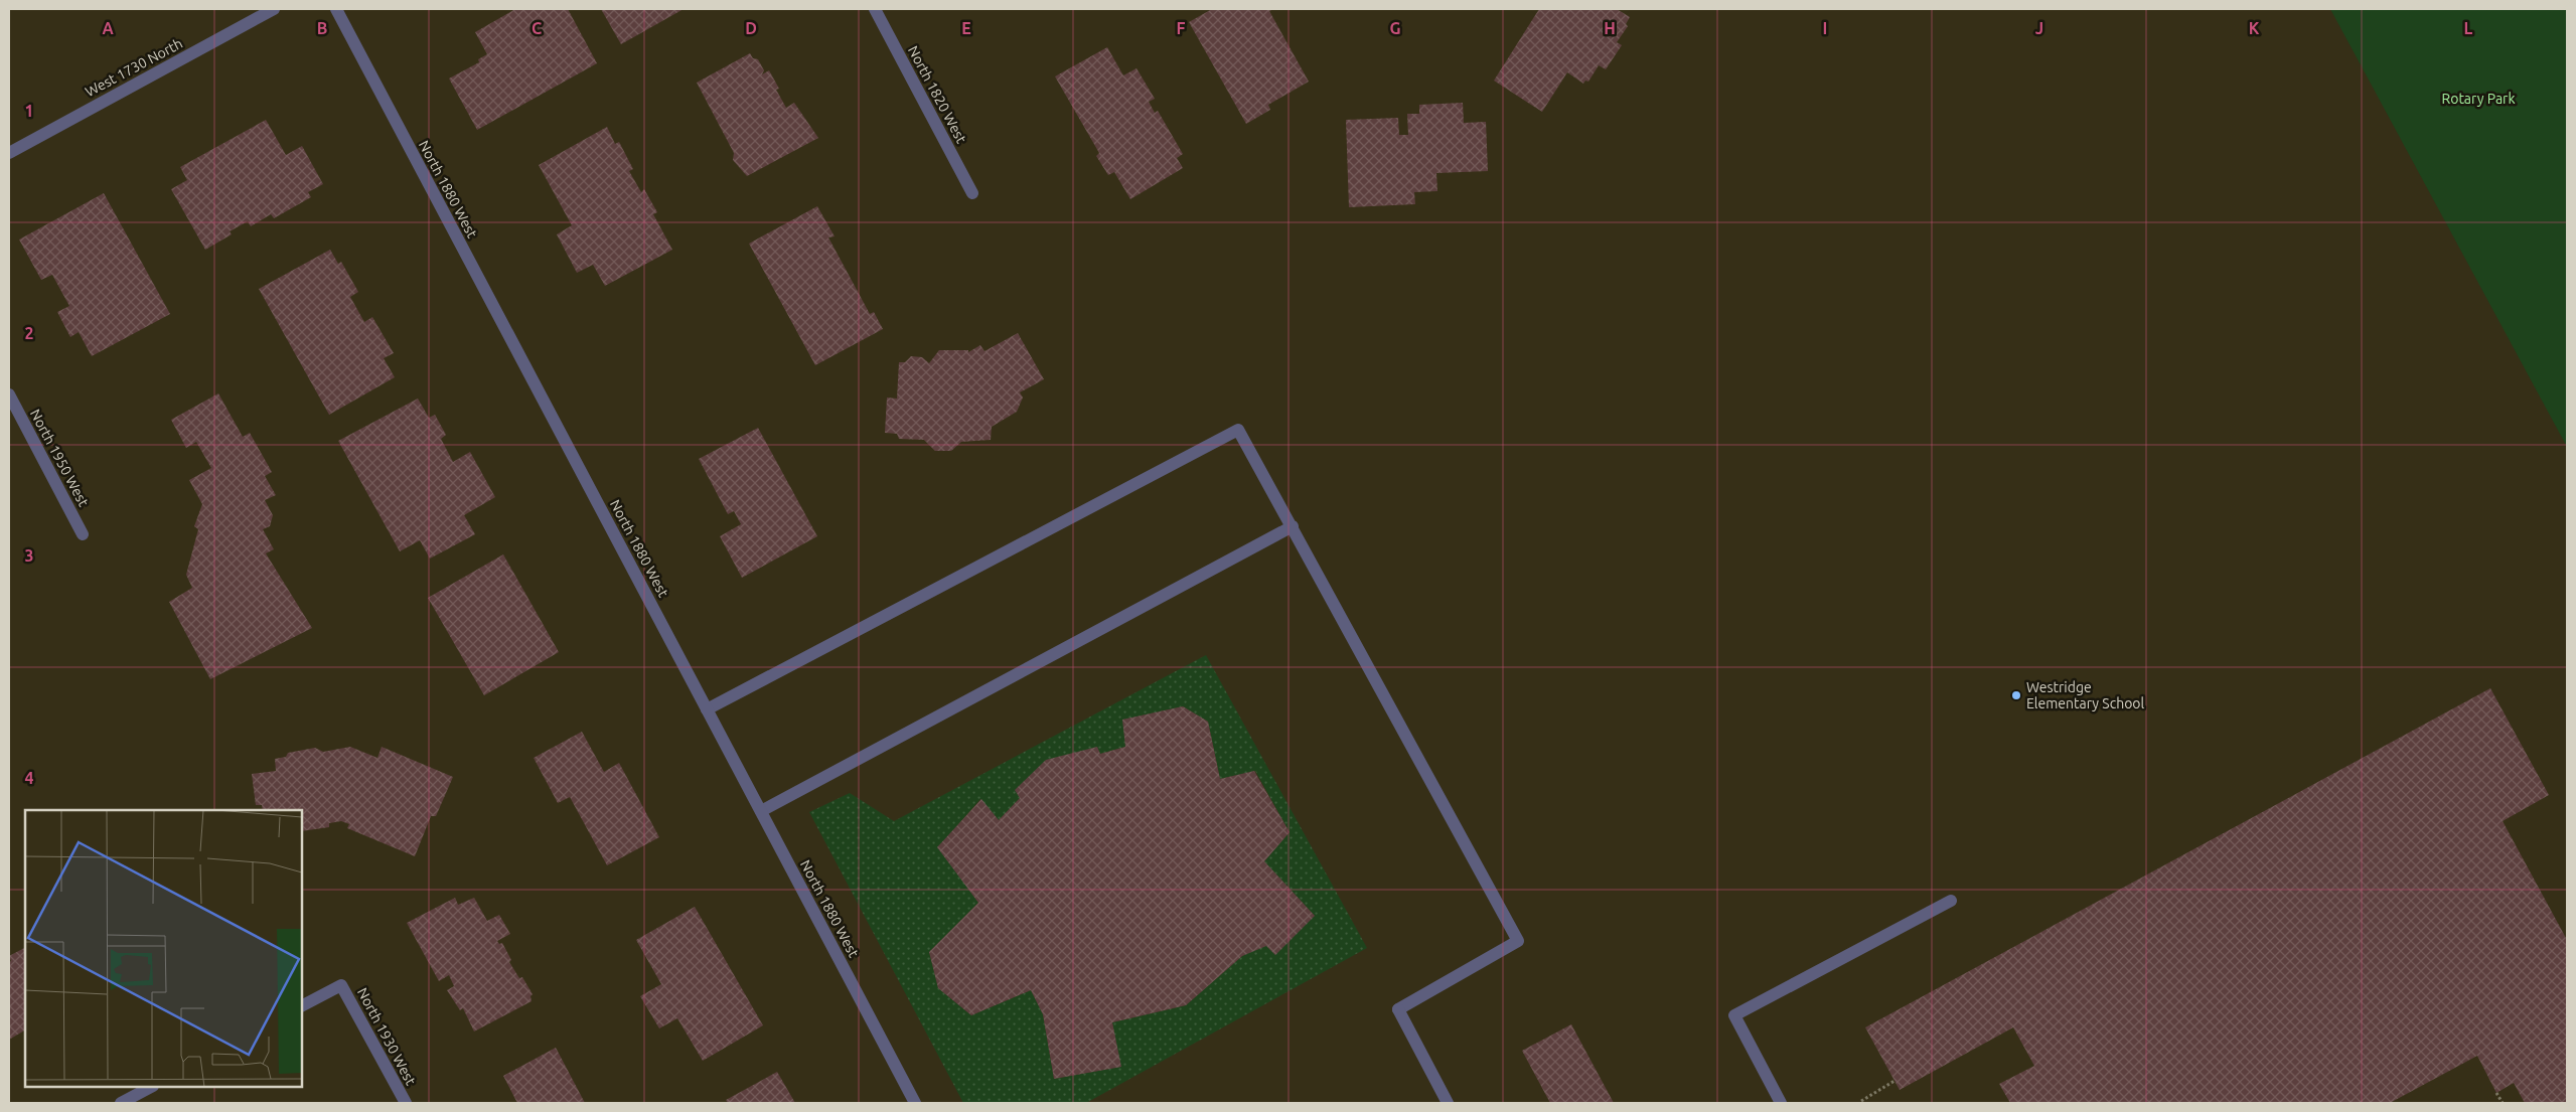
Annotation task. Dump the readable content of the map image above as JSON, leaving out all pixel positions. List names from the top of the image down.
{
  "streets": {
    "street": [
      "West 1730 North",
      "North 1820 West",
      "North 1880 West",
      "North 1950 West",
      "North 1930 West"
    ]
  },
  "parks": ["Rotary Park"],
  "places": ["Westridge Elementary School"],
  "grid": {
    "columns": [
      "A",
      "B",
      "C",
      "D",
      "E",
      "F",
      "G",
      "H",
      "I",
      "J",
      "K",
      "L"
    ],
    "rows": [
      "1",
      "2",
      "3",
      "4"
    ]
  }
}
